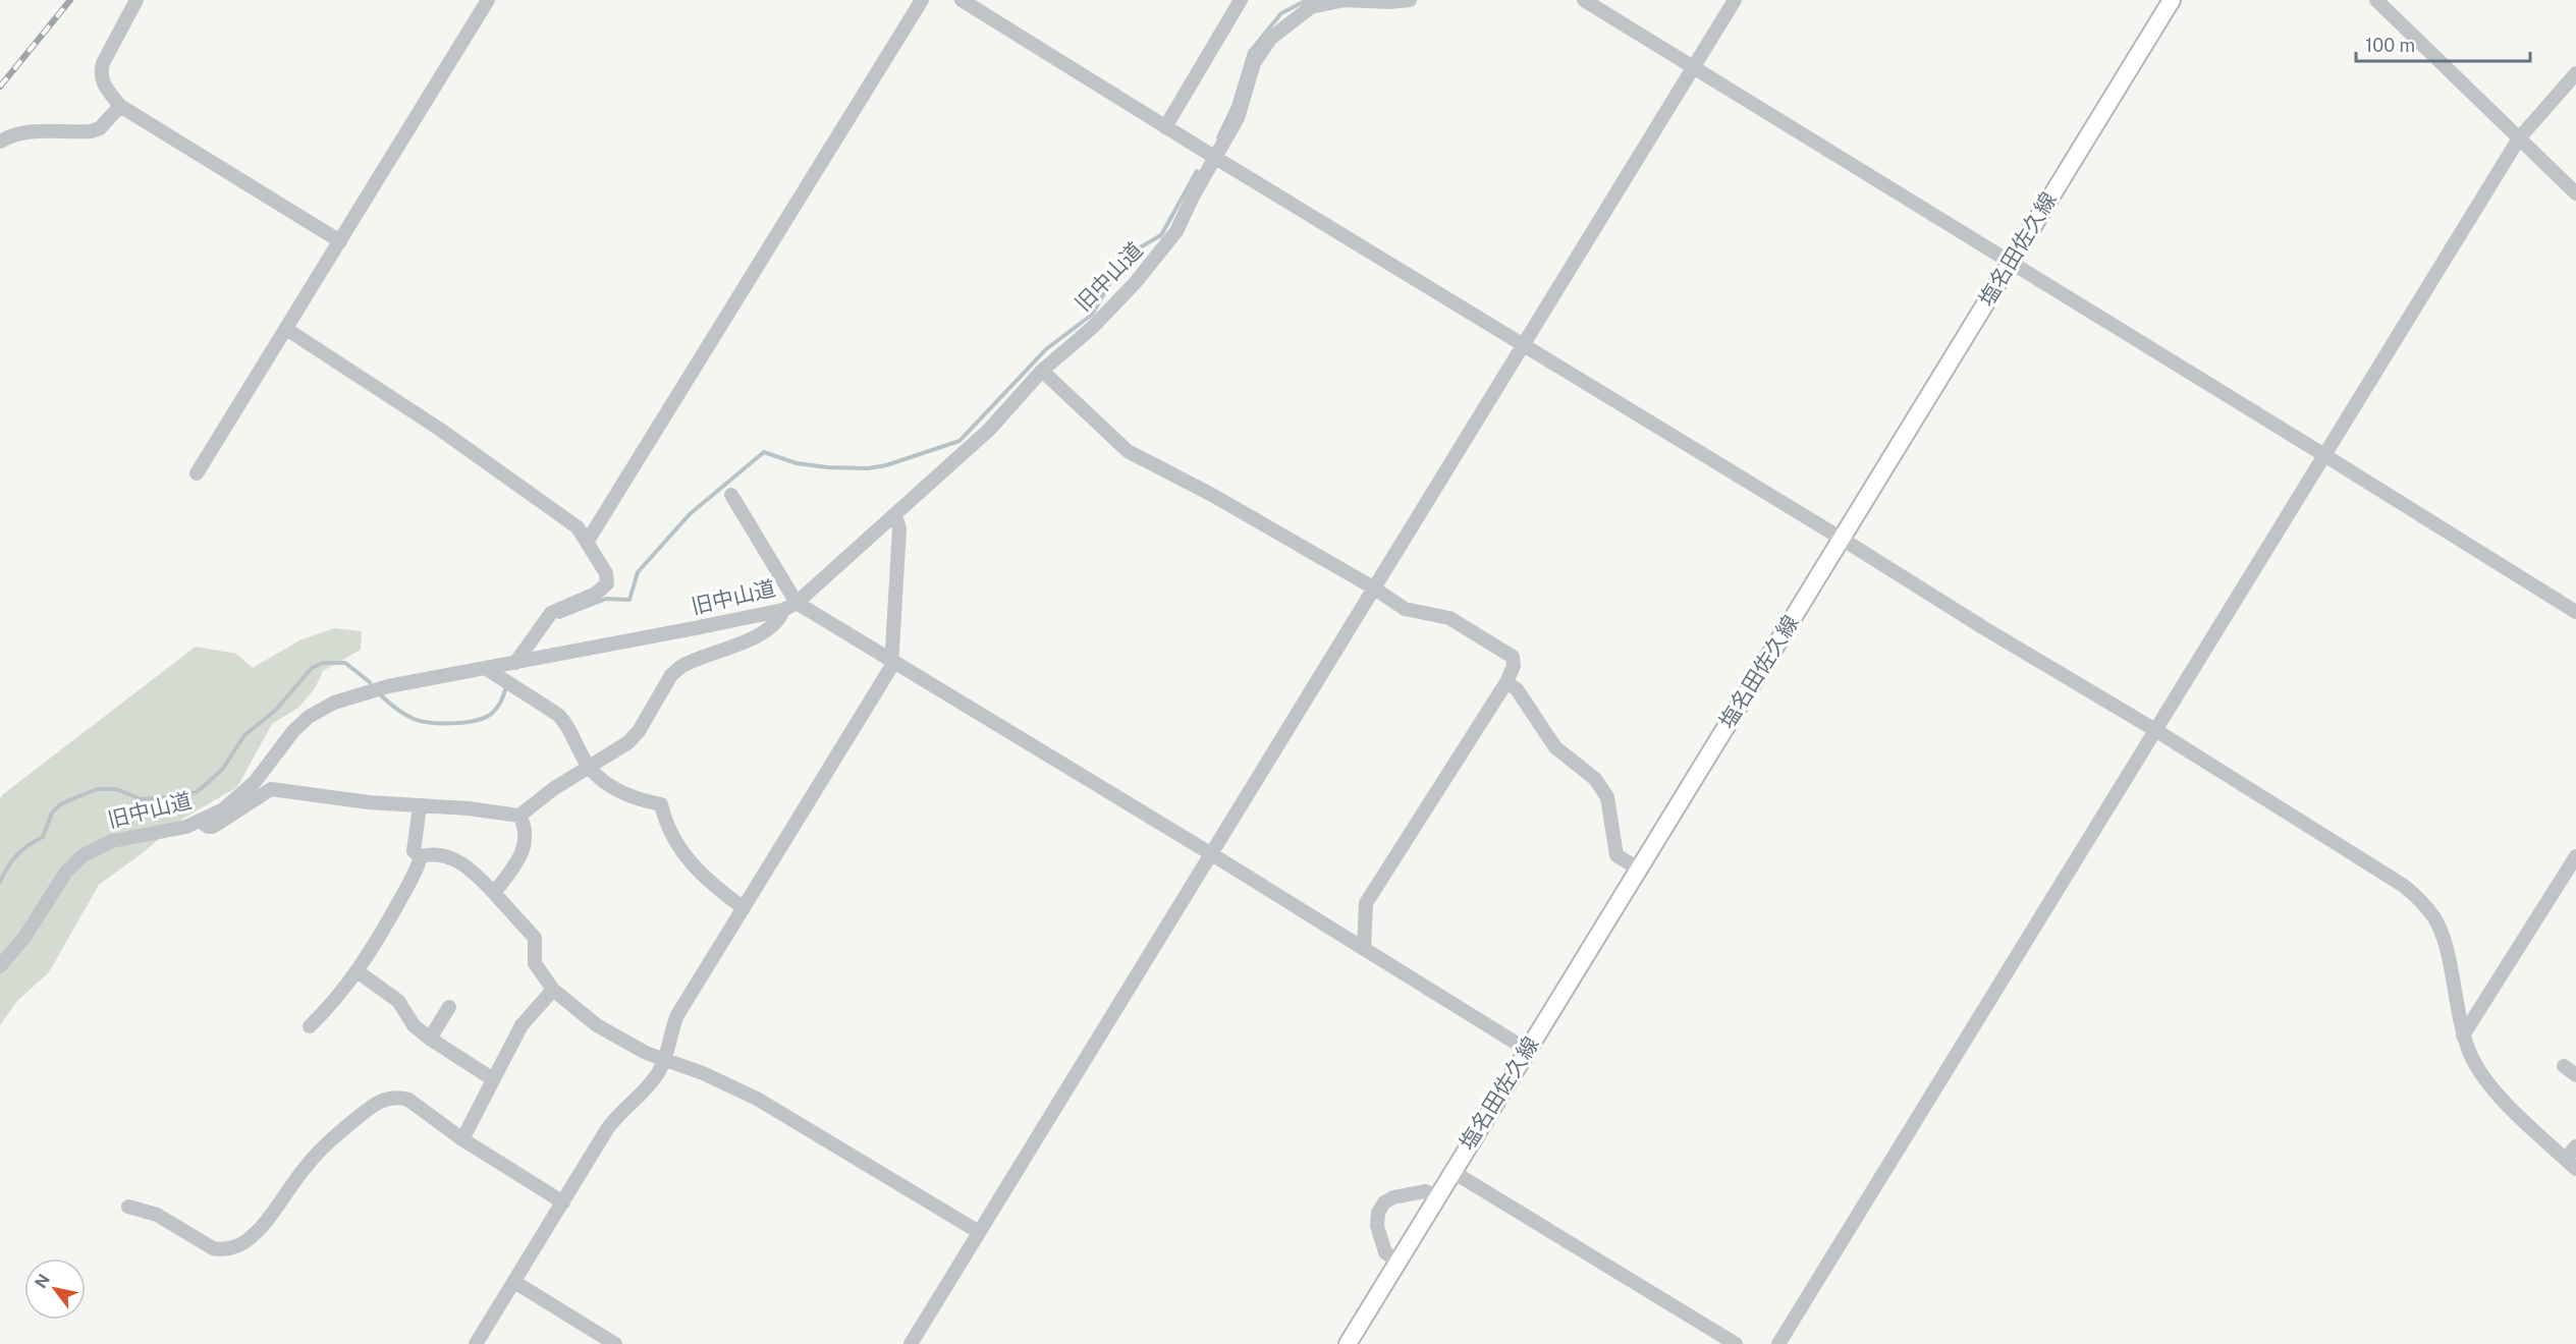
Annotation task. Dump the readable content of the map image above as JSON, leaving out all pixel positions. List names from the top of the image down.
{
  "streets": {
    "main road": ["塩名田佐久線"],
    "street": ["旧中山道"]
  },
  "scale_bar": "100 m",
  "north": "top left"
}
